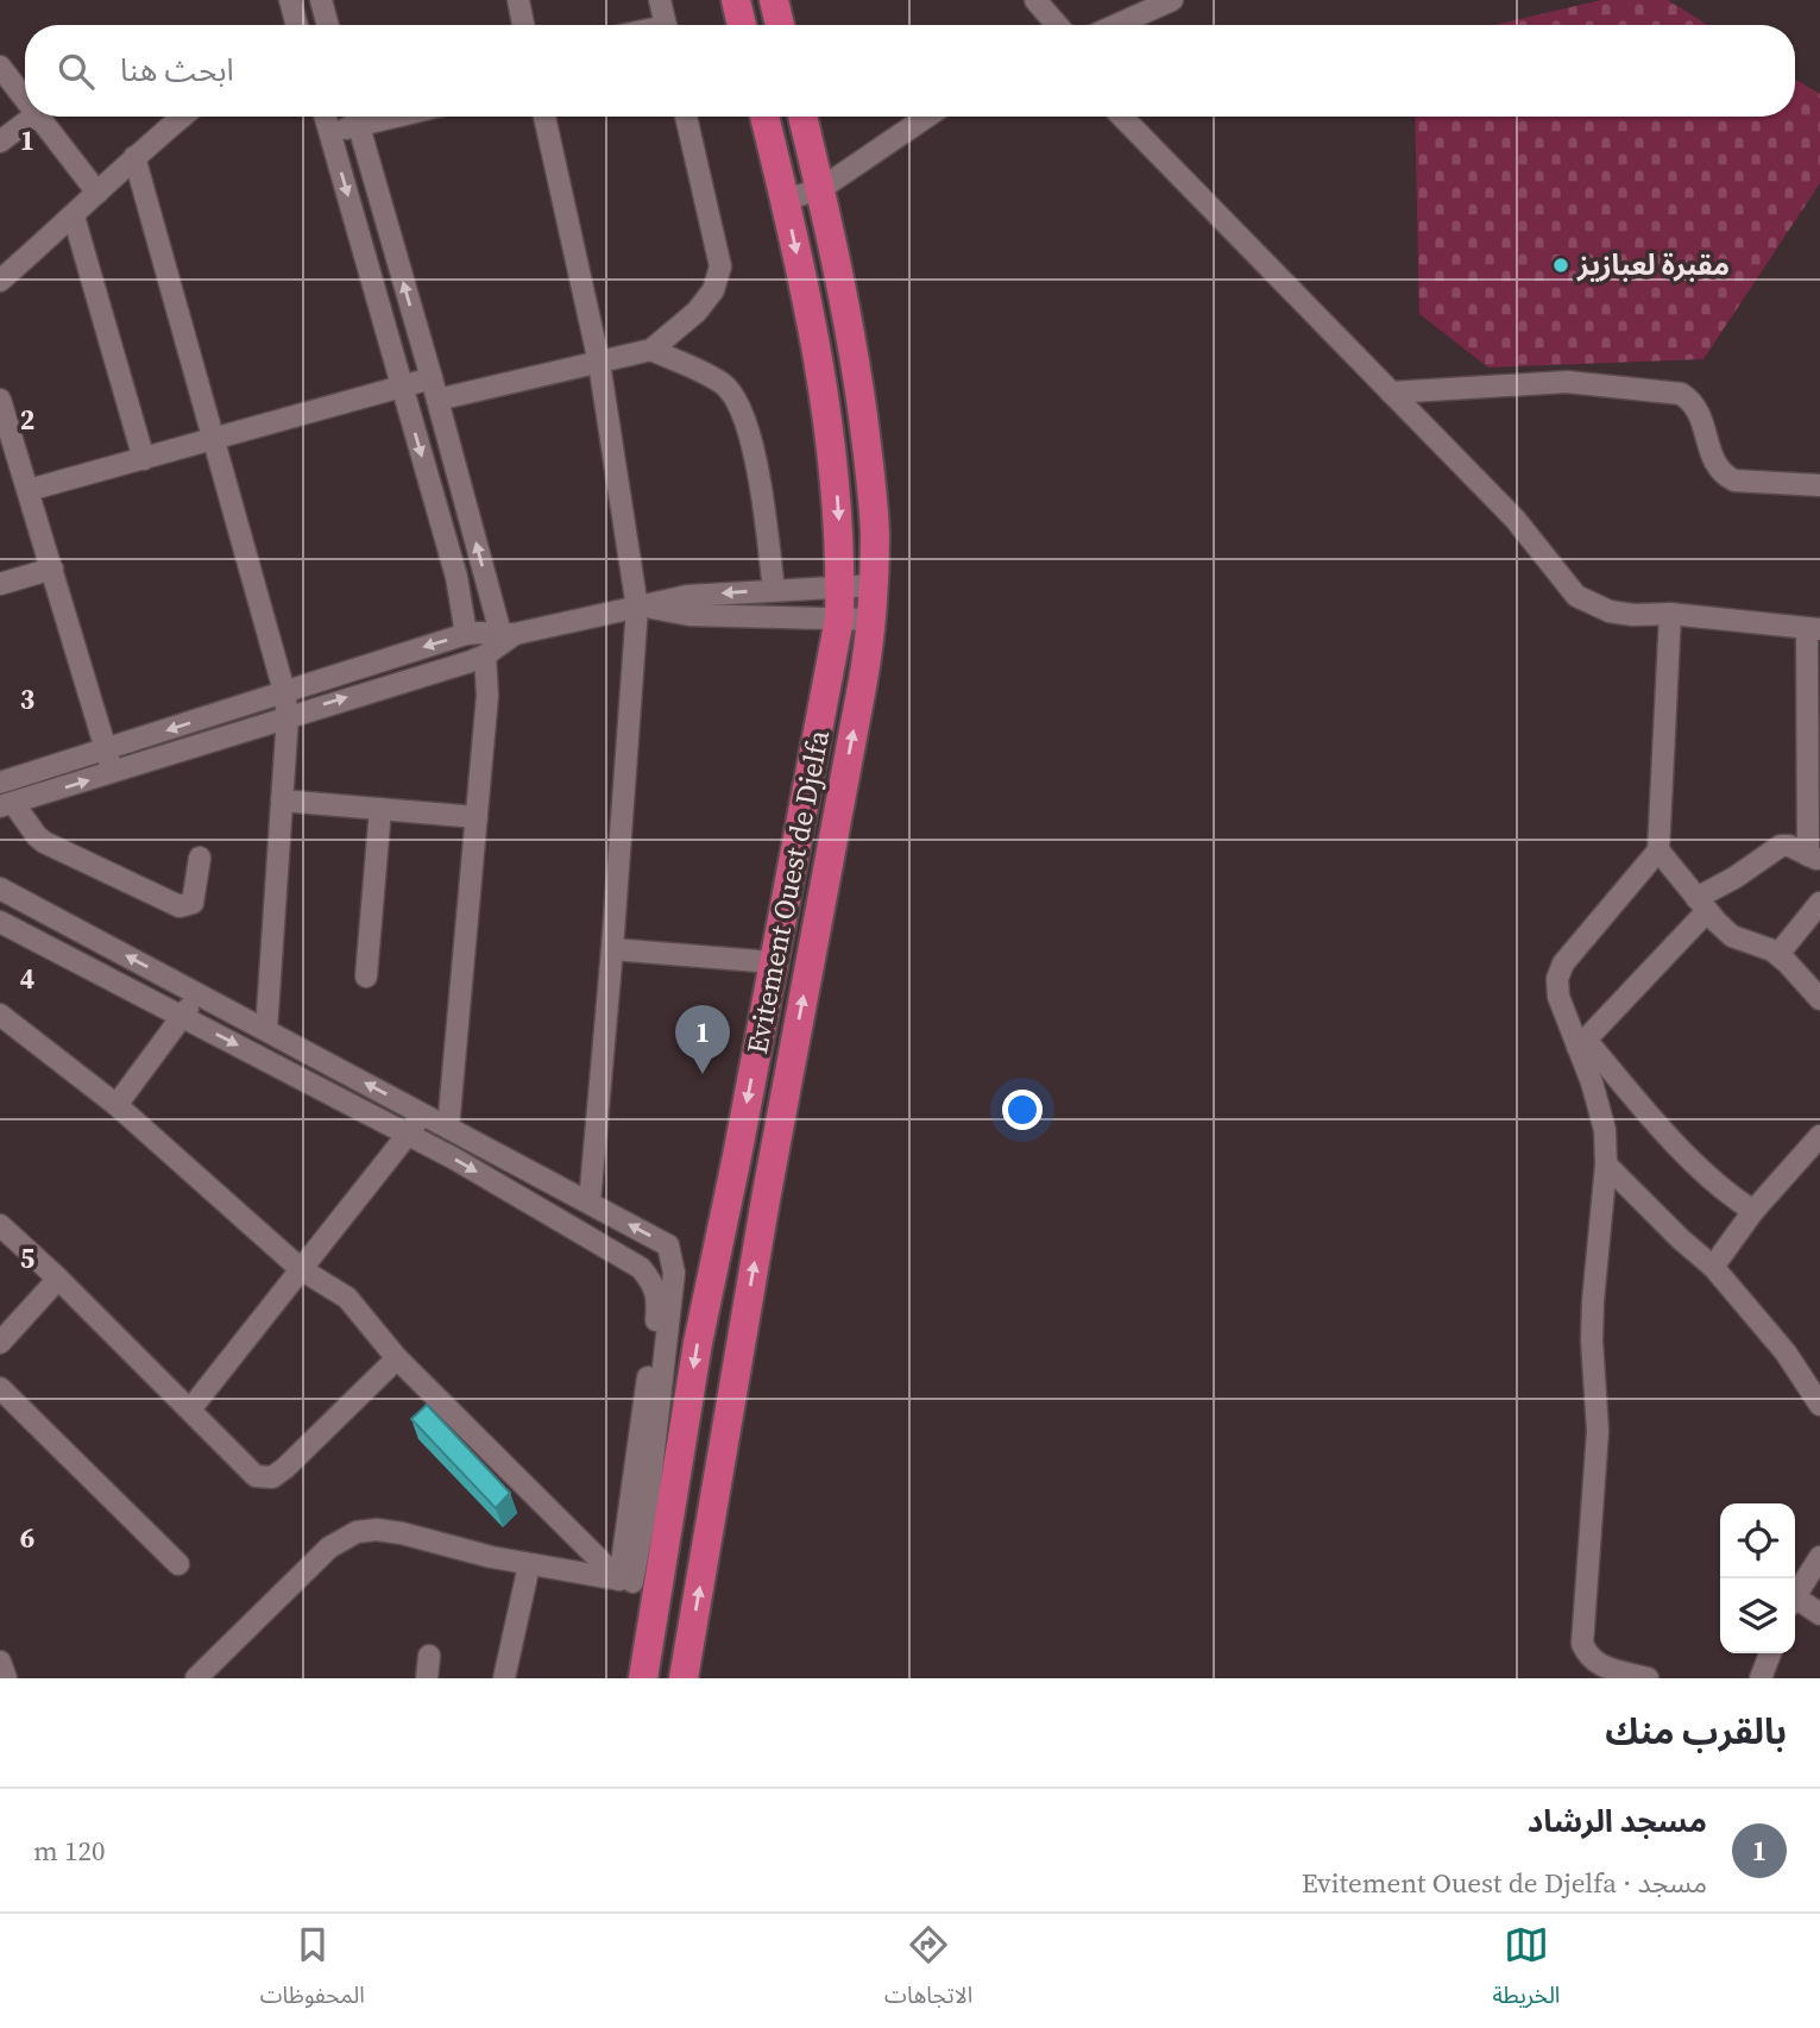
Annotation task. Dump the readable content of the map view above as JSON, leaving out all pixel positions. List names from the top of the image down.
{
  "streets": {
    "highway": ["Evitement Ouest de Djelfa"]
  },
  "places": ["مقبرة لعبازيز"],
  "page": {
    "search": "ابحث هنا",
    "pins": "1",
    "heading": "بالقرب منك",
    "list": [
      {
        "mark": "1",
        "name": "مسجد الرشاد",
        "note": "مسجد · Evitement Ouest de Djelfa",
        "value": "120 m"
      }
    ],
    "nav": ["الخريطة", "الاتجاهات", "المحفوظات"]
  },
  "grid": {
    "rows": [
      "1",
      "2",
      "3",
      "4",
      "5",
      "6"
    ]
  }
}
